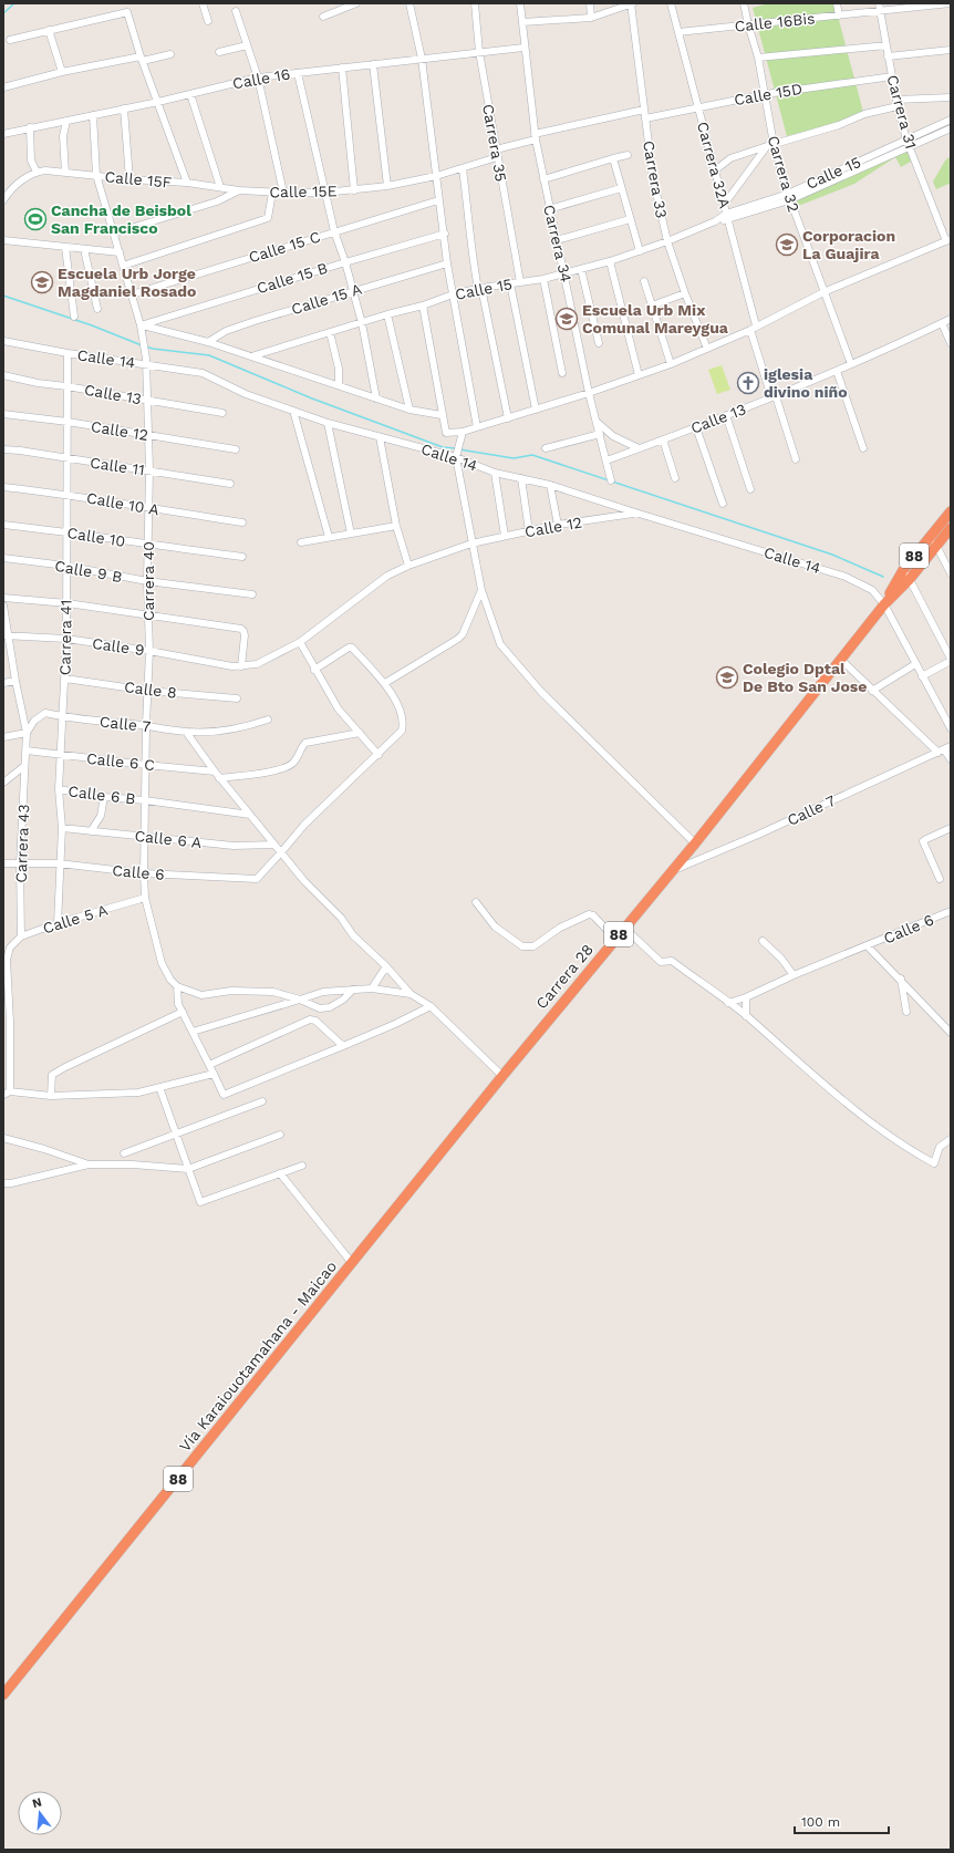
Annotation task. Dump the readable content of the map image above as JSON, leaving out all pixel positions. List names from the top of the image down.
{
  "streets": {
    "highway": ["88", "Carrera 28", "Vía Karaiouotamahana - Maicao"],
    "street": [
      "Calle 16Bis",
      "Calle 16",
      "Calle 15D",
      "Carrera 31",
      "Carrera 35",
      "Carrera 32A",
      "Calle 15",
      "Carrera 32",
      "Calle 15F",
      "Carrera 33",
      "Calle 15E",
      "Carrera 34",
      "Calle 15 C",
      "Calle 15 B",
      "Calle 15 A",
      "Calle 14",
      "Calle 13",
      "Calle 12",
      "Calle 11",
      "Calle 10 A",
      "Calle 10",
      "Calle 9 B",
      "Carrera 40",
      "Carrera 41",
      "Calle 9",
      "Calle 8",
      "Calle 7",
      "Calle 6 C",
      "Calle 6 B",
      "Calle 6 A",
      "Carrera 43",
      "Calle 6",
      "Calle 5 A"
    ]
  },
  "crossings": [
    ["Calle 16Bis", "Carrera 31"],
    ["Calle 16Bis", "Carrera 32A"],
    ["Calle 16Bis", "Carrera 32"],
    ["Calle 16", "Carrera 35"],
    ["Calle 16", "Carrera 34"],
    ["Calle 16", "Carrera 40"],
    ["Calle 15D", "Carrera 31"],
    ["Calle 15D", "Carrera 32A"],
    ["Calle 15D", "Carrera 32"],
    ["Calle 15D", "Carrera 33"],
    ["Carrera 31", "Calle 15"],
    ["Carrera 31", "Calle 14"],
    ["Carrera 35", "Calle 15"],
    ["Carrera 35", "Calle 15E"],
    ["Carrera 32A", "Calle 15"],
    ["Carrera 32A", "Calle 14"],
    ["Carrera 32A", "Calle 13"],
    ["Calle 15", "Carrera 32"],
    ["Calle 15", "Carrera 33"],
    ["Calle 15", "Carrera 34"],
    ["Carrera 32", "Calle 14"],
    ["Carrera 32", "Calle 13"],
    ["Calle 15F", "Calle 15E"],
    ["Calle 15F", "Carrera 40"],
    ["Carrera 33", "Calle 14"],
    ["Carrera 34", "Calle 14"],
    ["Carrera 34", "Calle 13"],
    ["Calle 15 C", "Carrera 40"],
    ["Calle 15 B", "Carrera 40"],
    ["Calle 14", "Calle 12"],
    ["Calle 14", "Carrera 40"],
    ["Calle 14", "Carrera 41"],
    ["Calle 14", "Carrera 28"],
    ["Calle 13", "Carrera 40"],
    ["Calle 13", "Carrera 41"],
    ["Calle 12", "Carrera 40"],
    ["Calle 12", "Carrera 41"],
    ["Calle 12", "Calle 9"],
    ["Calle 11", "Carrera 40"],
    ["Calle 11", "Carrera 41"],
    ["Calle 10 A", "Carrera 40"],
    ["Calle 10 A", "Carrera 41"],
    ["Calle 10", "Carrera 40"],
    ["Calle 10", "Carrera 41"],
    ["Calle 9 B", "Carrera 40"],
    ["Calle 9 B", "Carrera 41"],
    ["Carrera 40", "Calle 9"],
    ["Carrera 40", "Calle 8"],
    ["Carrera 40", "Calle 7"],
    ["Carrera 40", "Calle 6 C"],
    ["Carrera 40", "Calle 6 B"],
    ["Carrera 40", "Calle 6 A"],
    ["Carrera 40", "Calle 6"],
    ["Carrera 40", "Calle 5 A"],
    ["Carrera 41", "Calle 9"],
    ["Carrera 41", "Calle 8"],
    ["Carrera 41", "Calle 7"],
    ["Carrera 41", "Calle 6 C"],
    ["Carrera 41", "Calle 6 B"],
    ["Carrera 41", "Calle 6 A"],
    ["Carrera 41", "Calle 6"],
    ["Carrera 41", "Calle 5 A"],
    ["Calle 9", "Carrera 43"],
    ["Calle 7", "Carrera 43"],
    ["Calle 7", "Carrera 28"],
    ["Calle 6 C", "Carrera 43"],
    ["Carrera 43", "Calle 6"],
    ["Carrera 43", "Calle 5 A"],
    ["Carrera 28", "Vía Karaiouotamahana - Maicao"]
  ],
  "places": {
    "sports": ["Cancha de Beisbol San Francisco"],
    "school or university": [
      "Corporacion La Guajira",
      "Escuela Urb Jorge Magdaniel Rosado",
      "Escuela Urb Mix Comunal Mareygua",
      "Colegio Dptal De Bto San Jose"
    ],
    "church": ["iglesia divino niño"]
  },
  "scale_bar": "100 m",
  "north": "top"
}
